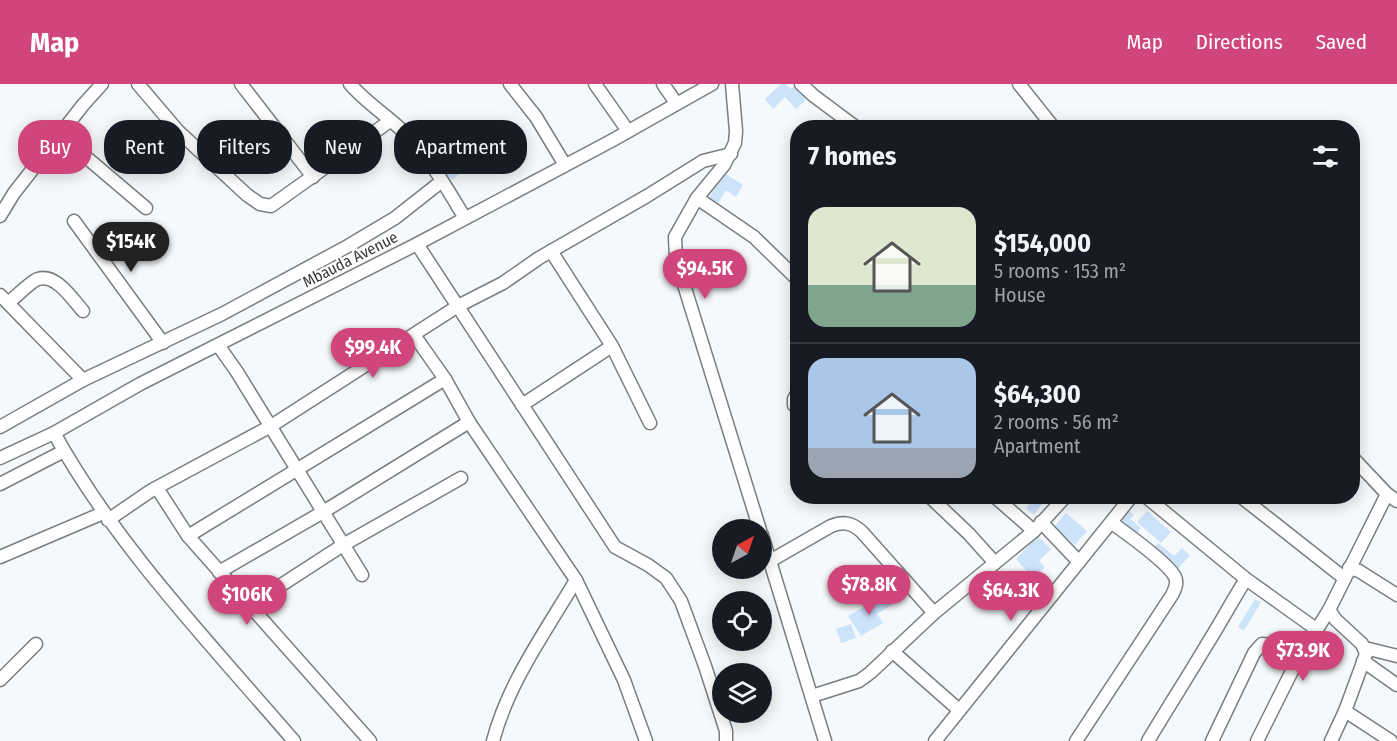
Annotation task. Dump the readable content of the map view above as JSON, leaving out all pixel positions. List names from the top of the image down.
{
  "streets": {
    "street": ["Mbauda Avenue"]
  },
  "north": "top right",
  "page": {
    "header": "Map",
    "nav": ["Map", "Directions", "Saved"],
    "chip": [
      "Buy",
      "Rent",
      "Filters",
      "New",
      "Apartment"
    ],
    "heading": "7 homes",
    "list": [
      {
        "name": "$154,000",
        "note": "5 rooms · 153 m² · House"
      },
      {
        "name": "$64,300",
        "note": "2 rooms · 56 m² · Apartment"
      }
    ],
    "price": [
      "$154K",
      "$94.5K",
      "$99.4K",
      "$78.8K",
      "$64.3K",
      "$106K",
      "$73.9K"
    ]
  }
}
